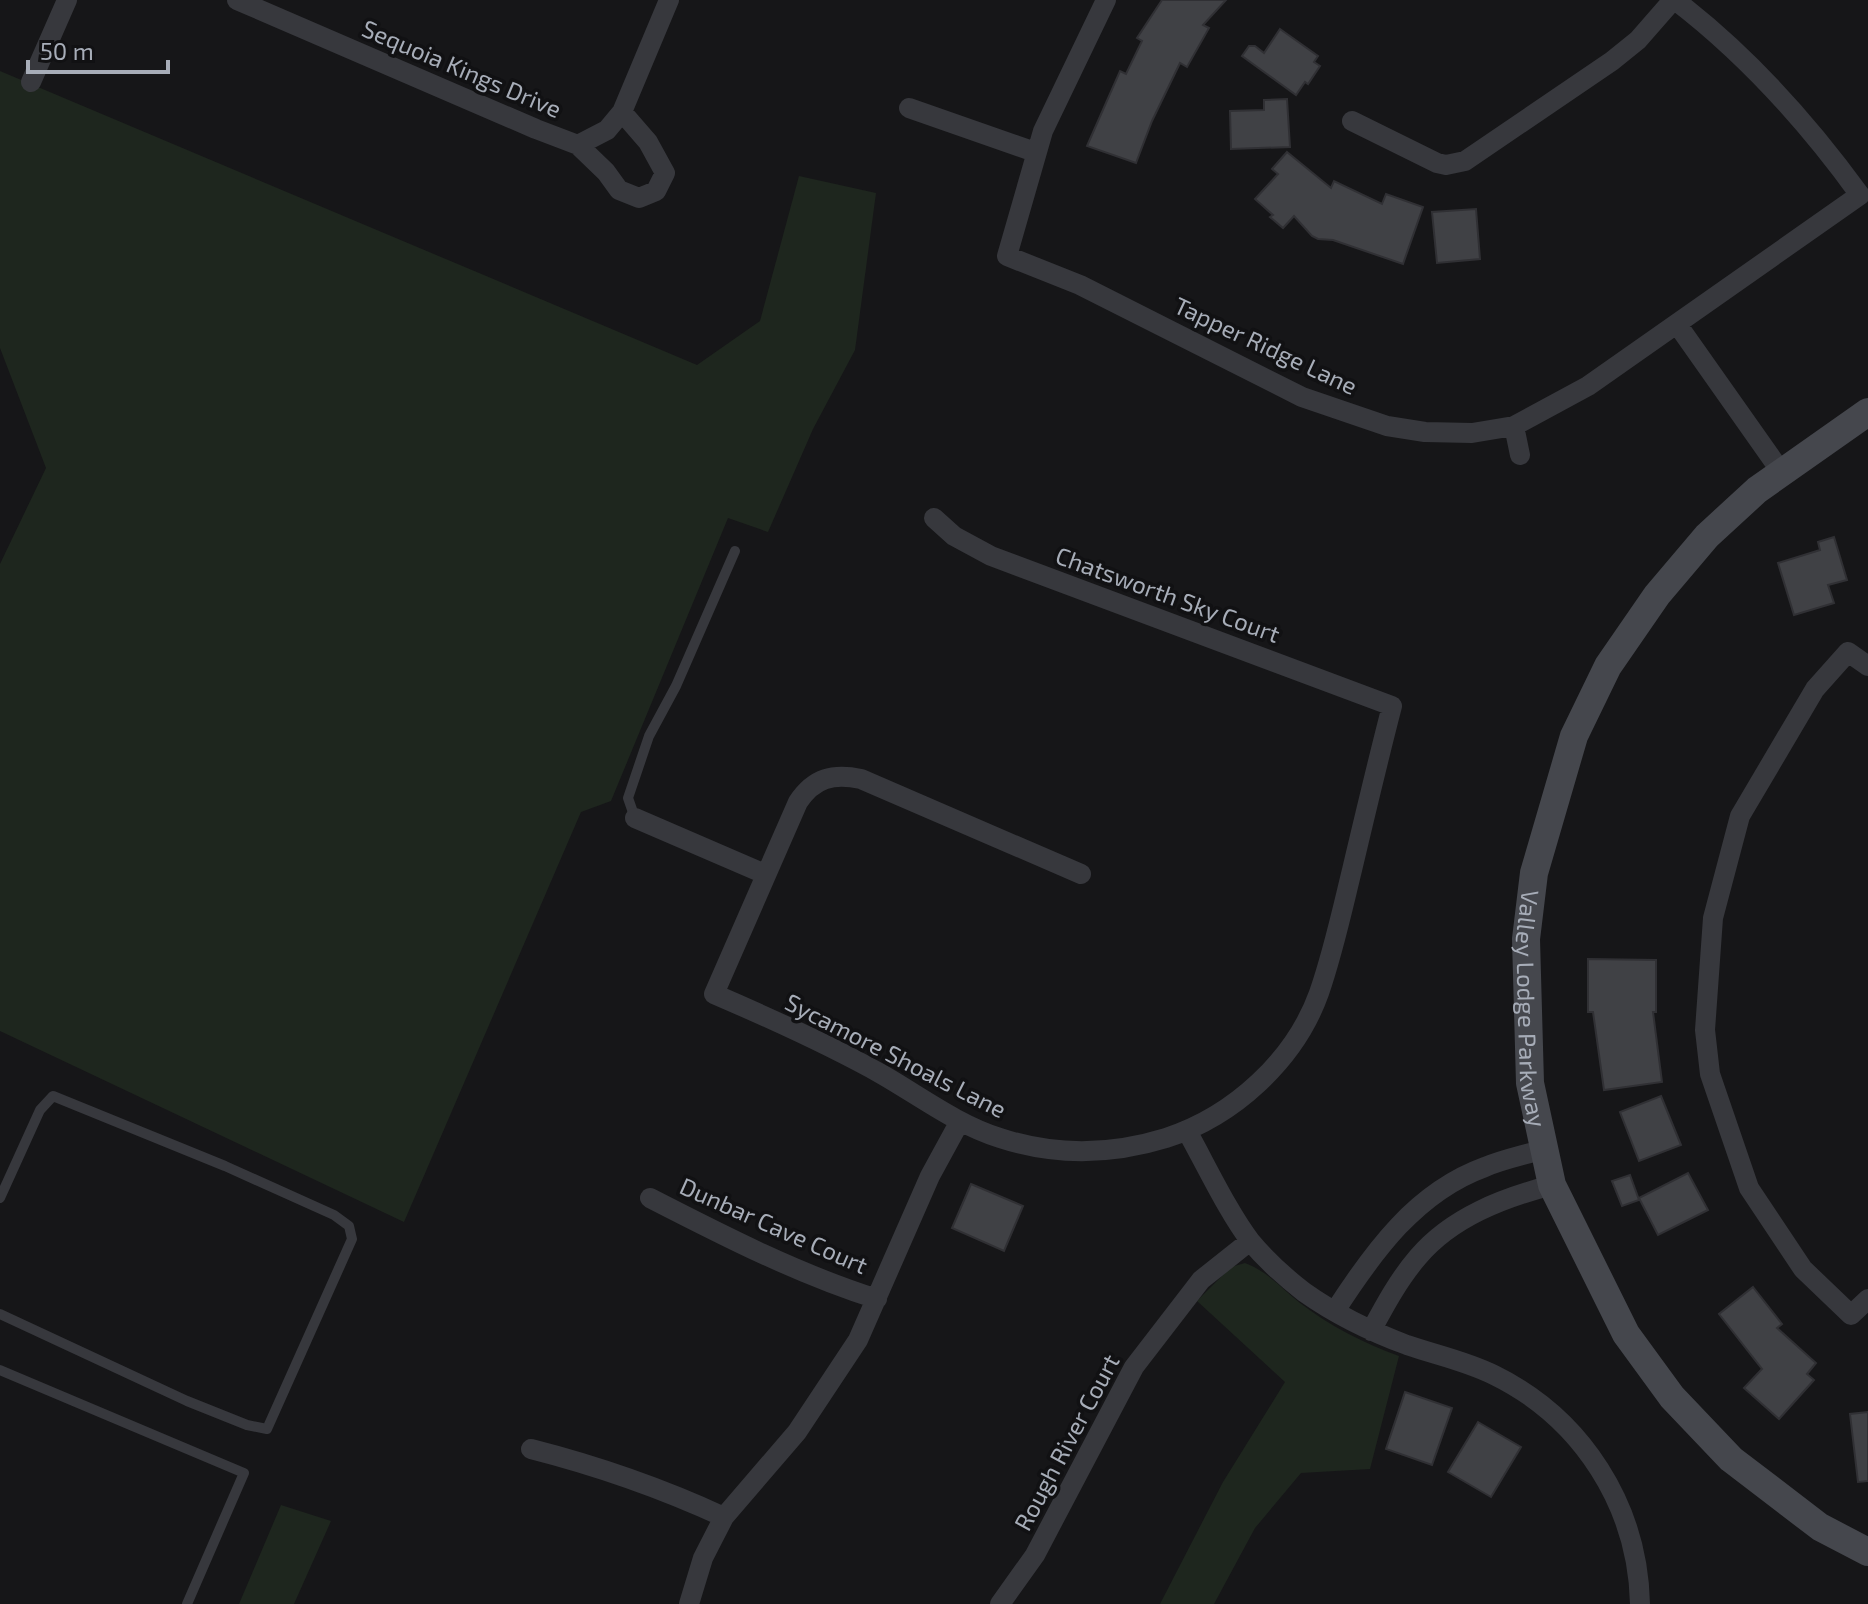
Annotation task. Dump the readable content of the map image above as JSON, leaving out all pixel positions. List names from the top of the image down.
{
  "streets": {
    "street": [
      "Sequoia Kings Drive",
      "Tapper Ridge Lane",
      "Chatsworth Sky Court",
      "Valley Lodge Parkway",
      "Sycamore Shoals Lane",
      "Dunbar Cave Court",
      "Rough River Court"
    ]
  },
  "crossings": [
    ["Chatsworth Sky Court", "Sycamore Shoals Lane"]
  ],
  "scale_bar": "50 m"
}
